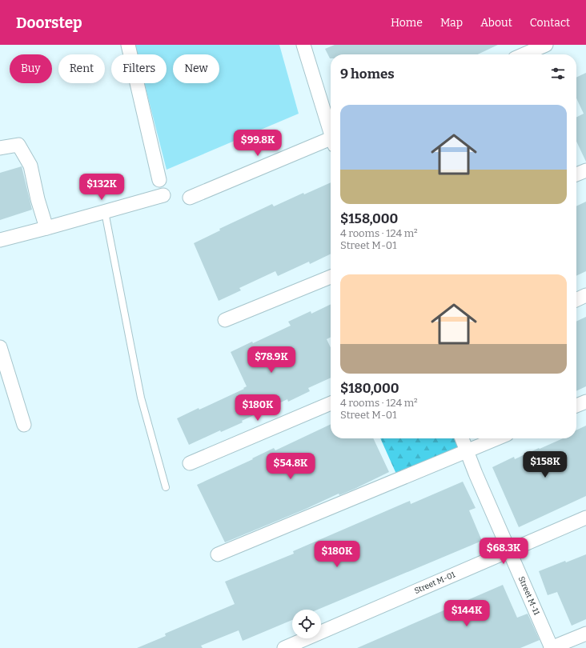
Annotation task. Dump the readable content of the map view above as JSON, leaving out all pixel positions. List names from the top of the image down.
{
  "streets": {
    "street": ["Street M-01", "Street M-11"]
  },
  "crossings": [
    ["Street M-01", "Street M-11"]
  ],
  "page": {
    "header": "Doorstep",
    "nav": [
      "Home",
      "Map",
      "About",
      "Contact"
    ],
    "chip": [
      "Buy",
      "Rent",
      "Filters",
      "New"
    ],
    "heading": "9 homes",
    "list": [
      {
        "name": "$158,000",
        "note": "4 rooms · 124 m² · Street M-01"
      },
      {
        "name": "$180,000",
        "note": "4 rooms · 124 m² · Street M-01"
      }
    ],
    "price": [
      "$99.8K",
      "$132K",
      "$78.9K",
      "$180K",
      "$158K",
      "$54.8K",
      "$68.3K",
      "$180K",
      "$144K"
    ]
  }
}
